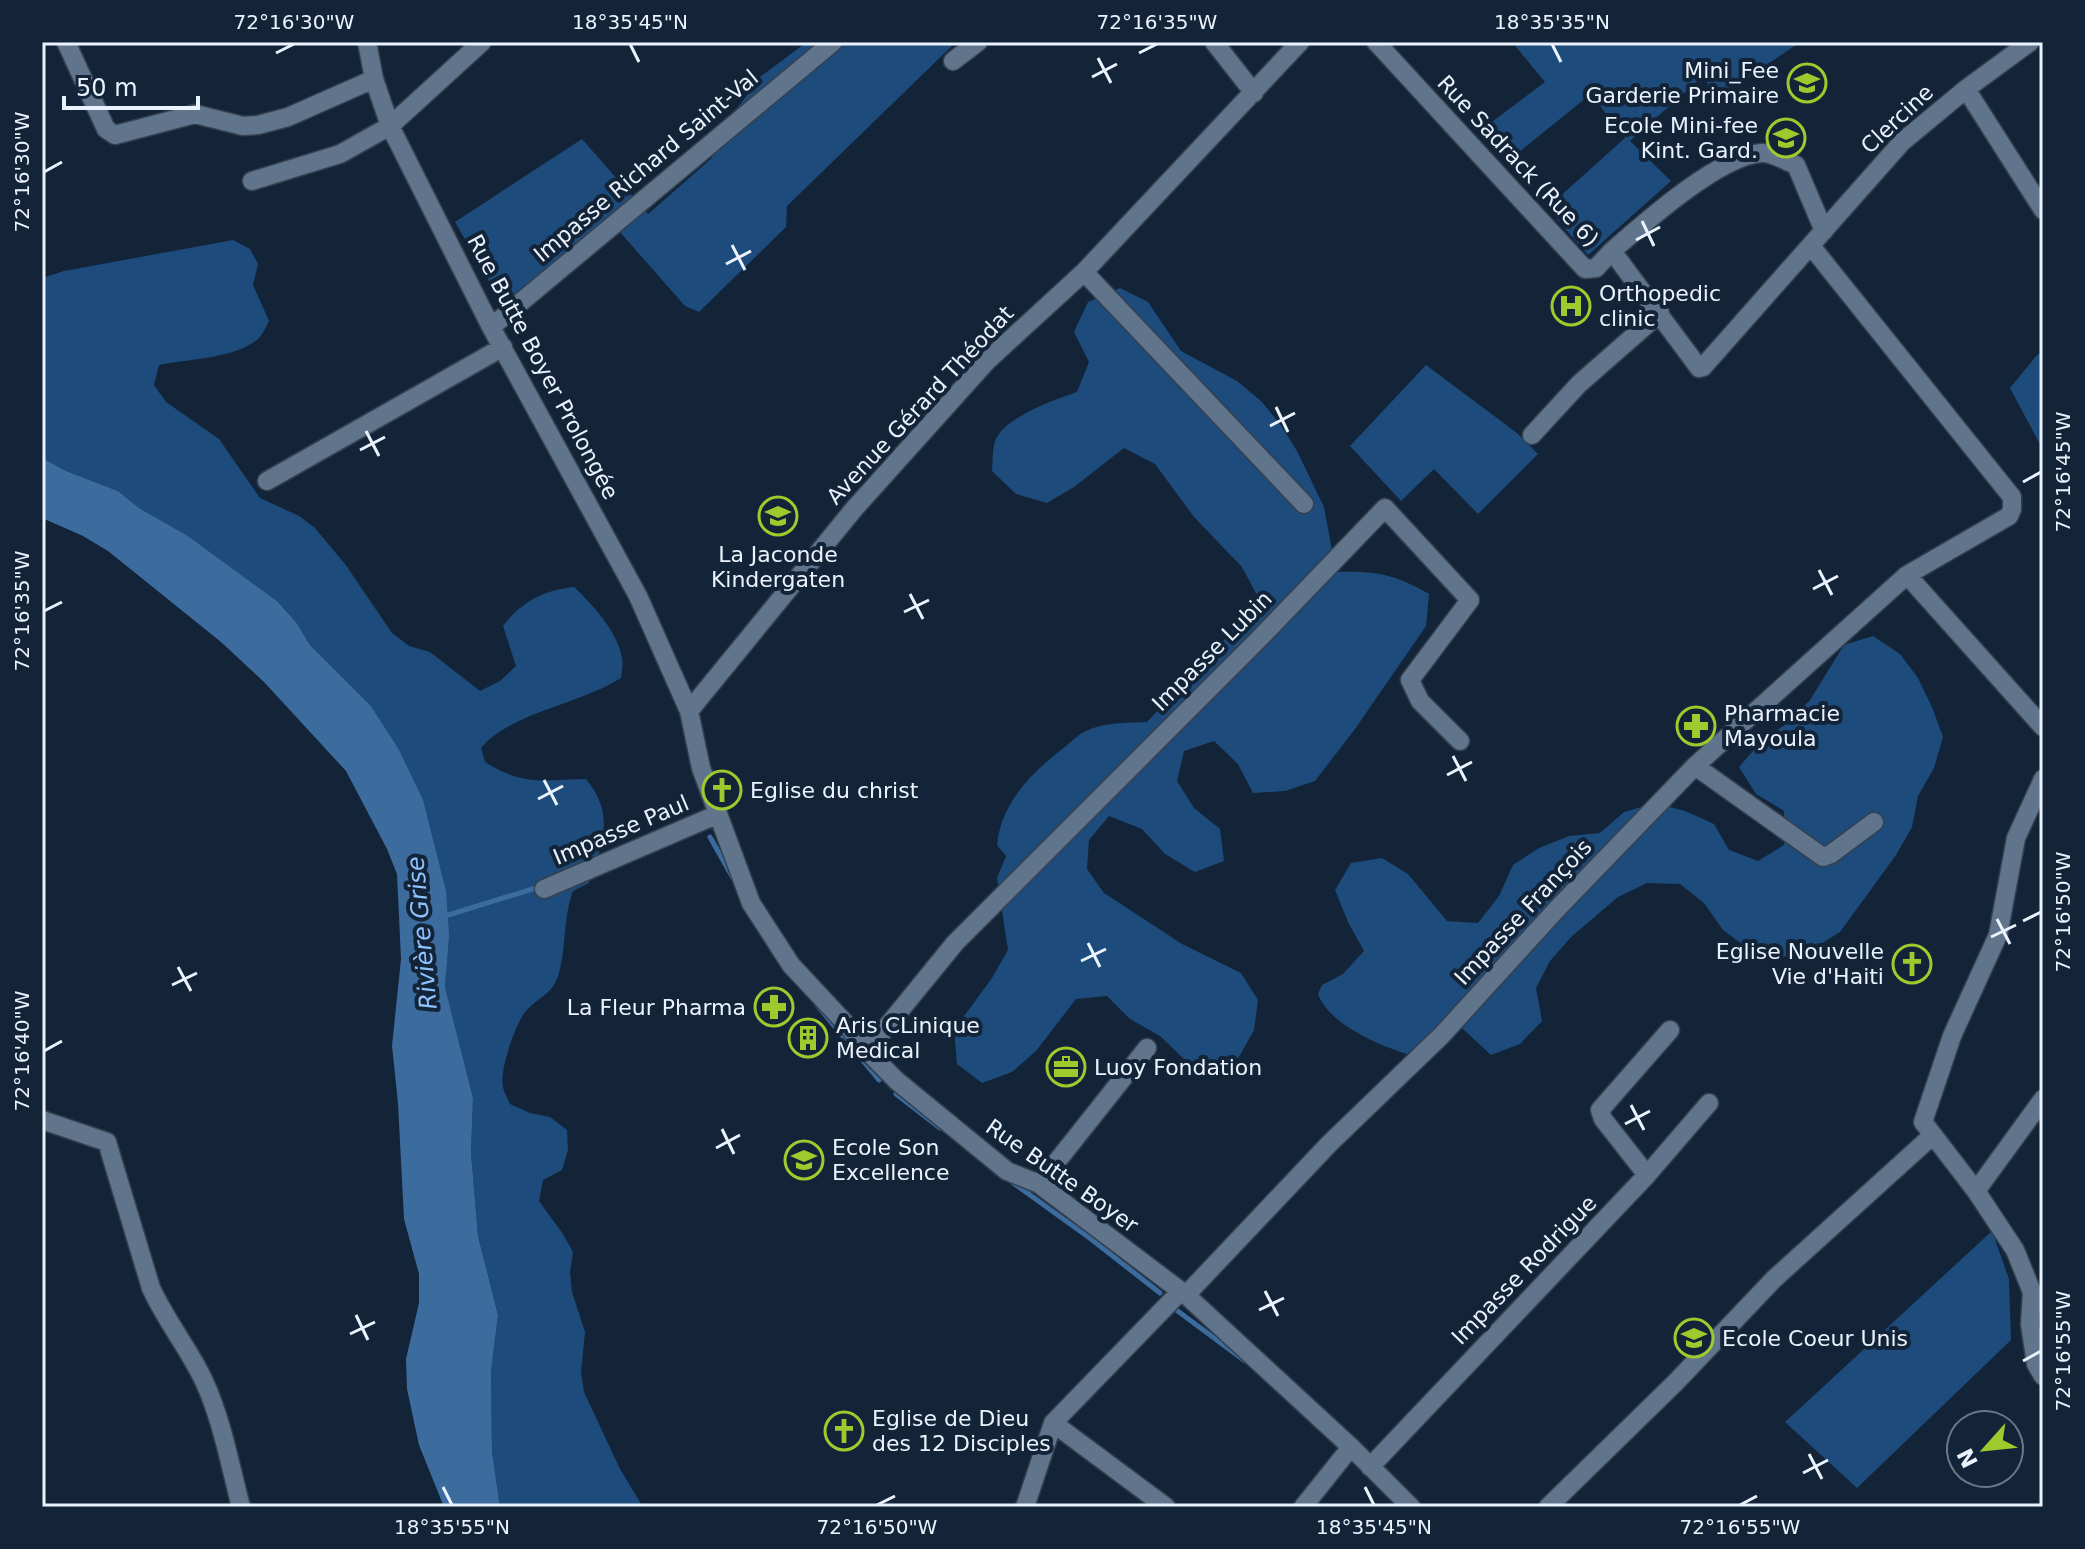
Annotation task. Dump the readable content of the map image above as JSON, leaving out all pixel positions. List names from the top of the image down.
{
  "streets": {
    "street": [
      "Clercine",
      "Rue Sadrack (Rue 6)",
      "Impasse Richard Saint-Val",
      "Rue Butte Boyer Prolongée",
      "Avenue Gérard Théodat",
      "Impasse Lubin",
      "Impasse Paul",
      "Impasse François",
      "Rue Butte Boyer",
      "Impasse Rodrigue"
    ]
  },
  "crossings": [
    ["Clercine", "Rue Sadrack (Rue 6)"],
    ["Clercine", "Impasse François"],
    ["Rue Sadrack (Rue 6)", "Impasse François"],
    ["Impasse Richard Saint-Val", "Rue Butte Boyer Prolongée"],
    ["Rue Butte Boyer Prolongée", "Avenue Gérard Théodat"],
    ["Rue Butte Boyer Prolongée", "Rue Butte Boyer"],
    ["Avenue Gérard Théodat", "Rue Butte Boyer"],
    ["Impasse Lubin", "Rue Butte Boyer"],
    ["Impasse Paul", "Rue Butte Boyer"],
    ["Impasse François", "Rue Butte Boyer"],
    ["Rue Butte Boyer", "Impasse Rodrigue"]
  ],
  "water": ["Rivière Grise"],
  "places": {
    "school or university": [
      "Mini_Fee Garderie Primaire",
      "Ecole Mini-fee Kint. Gard.",
      "La Jaconde Kindergaten",
      "Ecole Son Excellence",
      "Ecole Coeur Unis"
    ],
    "hospital": ["Orthopedic clinic"],
    "pharmacy": ["Pharmacie Mayoula", "La Fleur Pharma"],
    "church": ["Eglise du christ", "Eglise Nouvelle Vie d'Haiti", "Eglise de Dieu des 12 Disciples"],
    "building": ["Aris CLinique Medical"],
    "office": ["Luoy Fondation"]
  },
  "scale_bar": "50 m",
  "north": "bottom left",
  "coordinates": [
    "72°16'30\"W",
    "18°35'45\"N",
    "72°16'35\"W",
    "18°35'35\"N",
    "72°16'45\"W",
    "72°16'50\"W",
    "72°16'40\"W",
    "72°16'55\"W",
    "18°35'55\"N"
  ]
}
